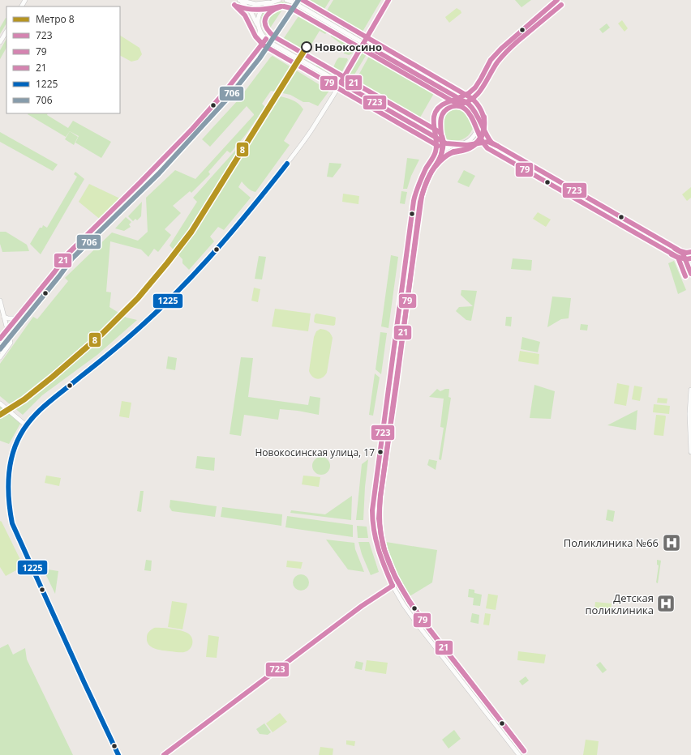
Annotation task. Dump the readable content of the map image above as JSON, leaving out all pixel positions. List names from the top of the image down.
{
  "places": {
    "other": ["Новокосино", "Новокосинская улица, 17"],
    "hospital": ["Поликлиника №66", "Детская поликлиника"]
  },
  "lines": [
    "transit line 723",
    "transit line 21",
    "transit line 706",
    "transit line 79",
    "metro line 8",
    "transit line 1225"
  ],
  "legend": [
    "Метро 8",
    "723",
    "79",
    "21",
    "1225",
    "706"
  ]
}
